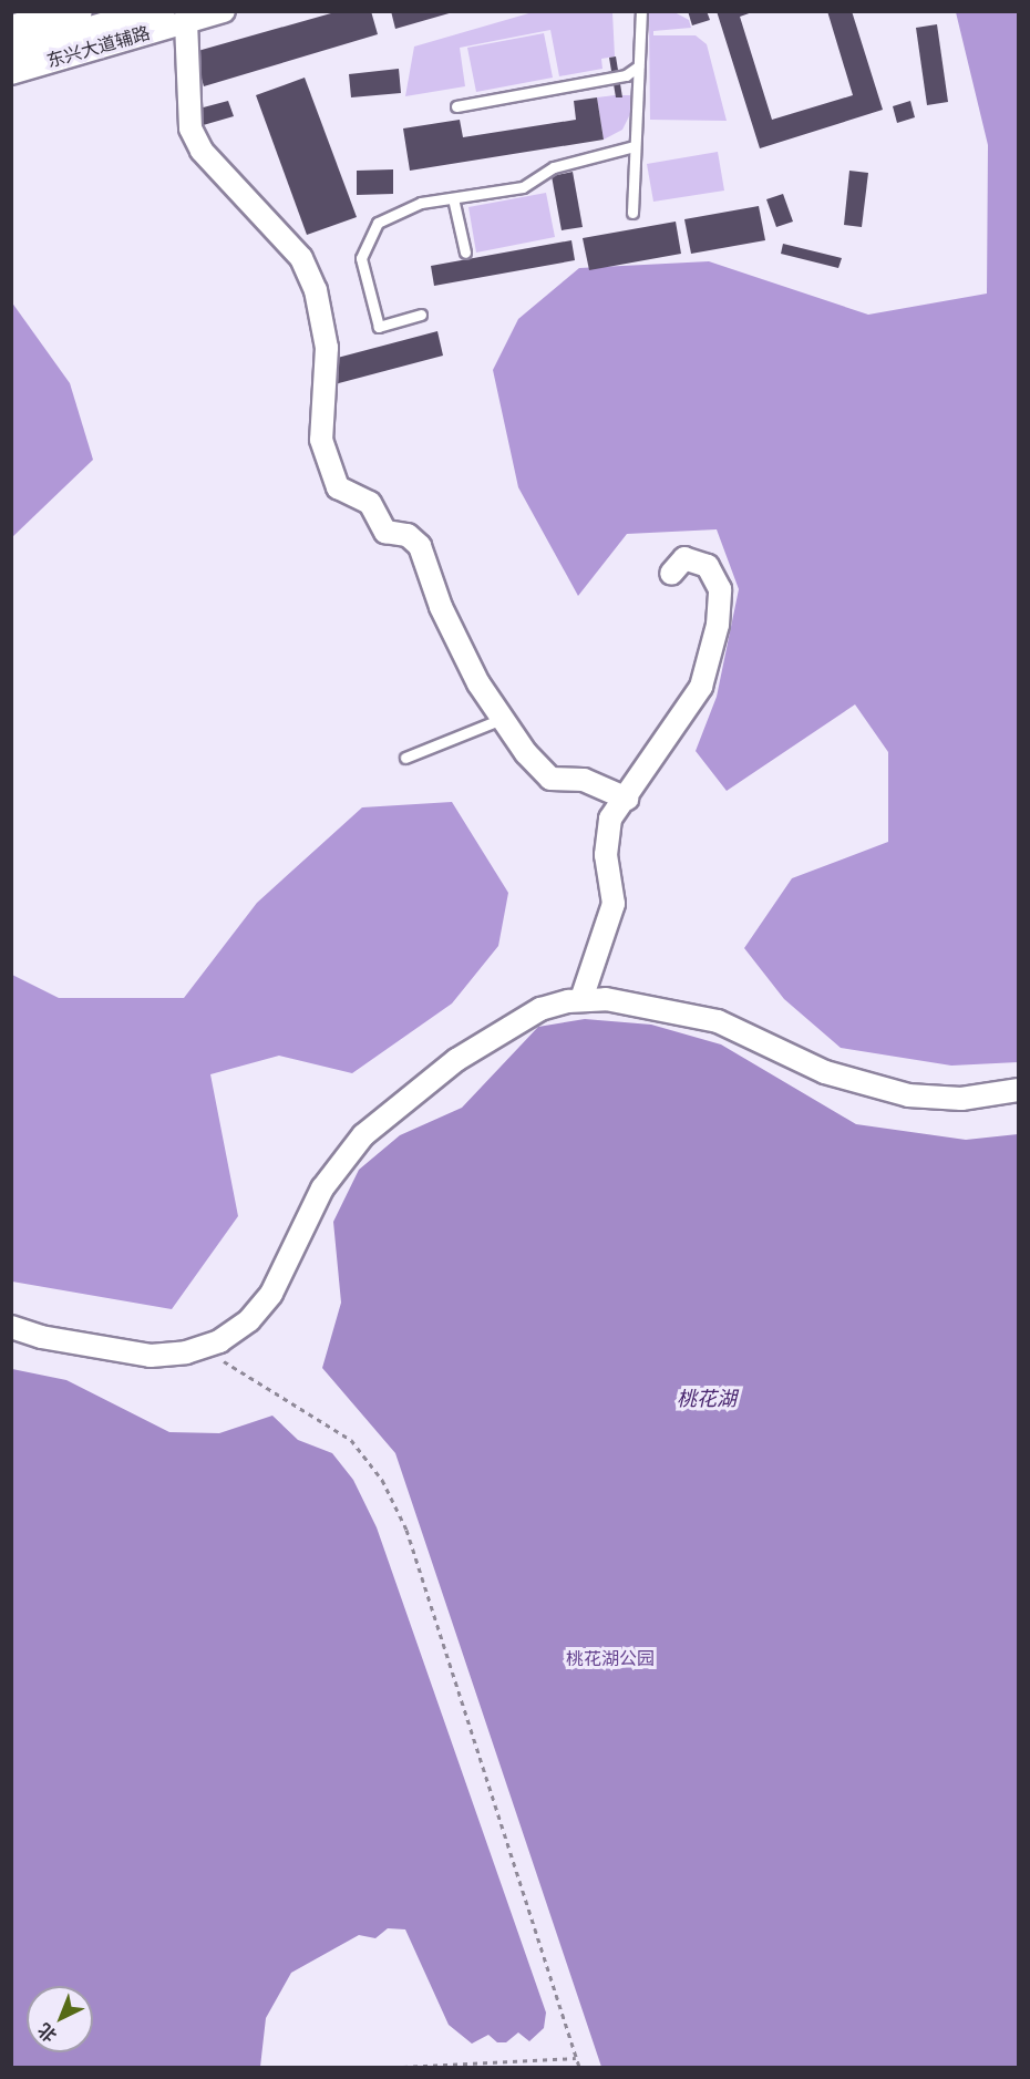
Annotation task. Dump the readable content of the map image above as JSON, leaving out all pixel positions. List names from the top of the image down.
{
  "streets": {
    "street": ["东兴大道辅路"]
  },
  "water": ["桃花湖"],
  "parks": ["桃花湖公园"],
  "north": "bottom left"
}
